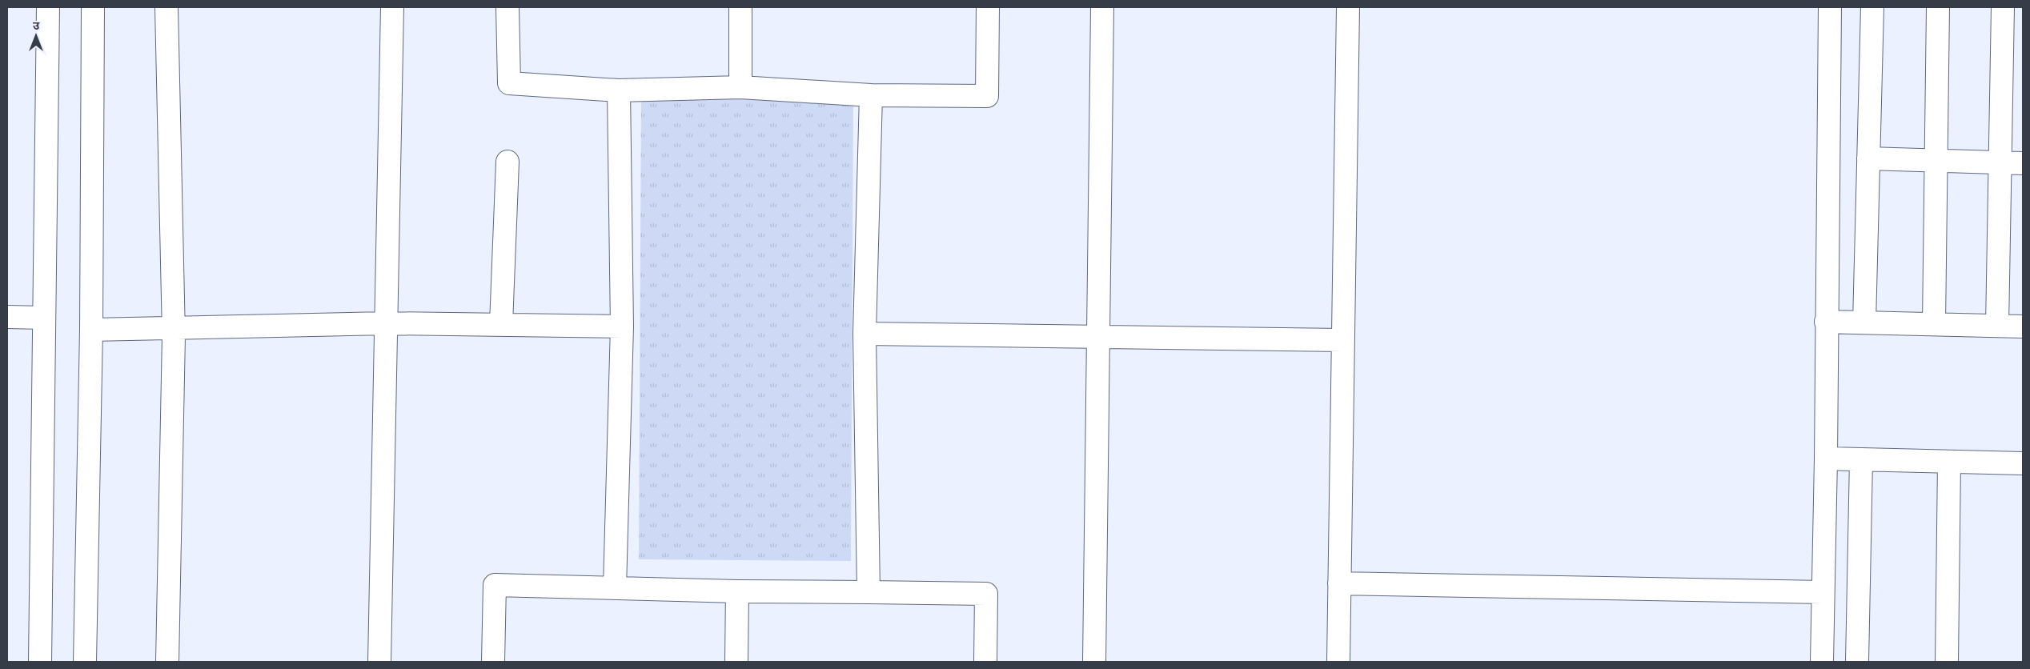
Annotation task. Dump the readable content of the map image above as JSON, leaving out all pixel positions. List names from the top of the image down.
{
  "north": "top"
}
